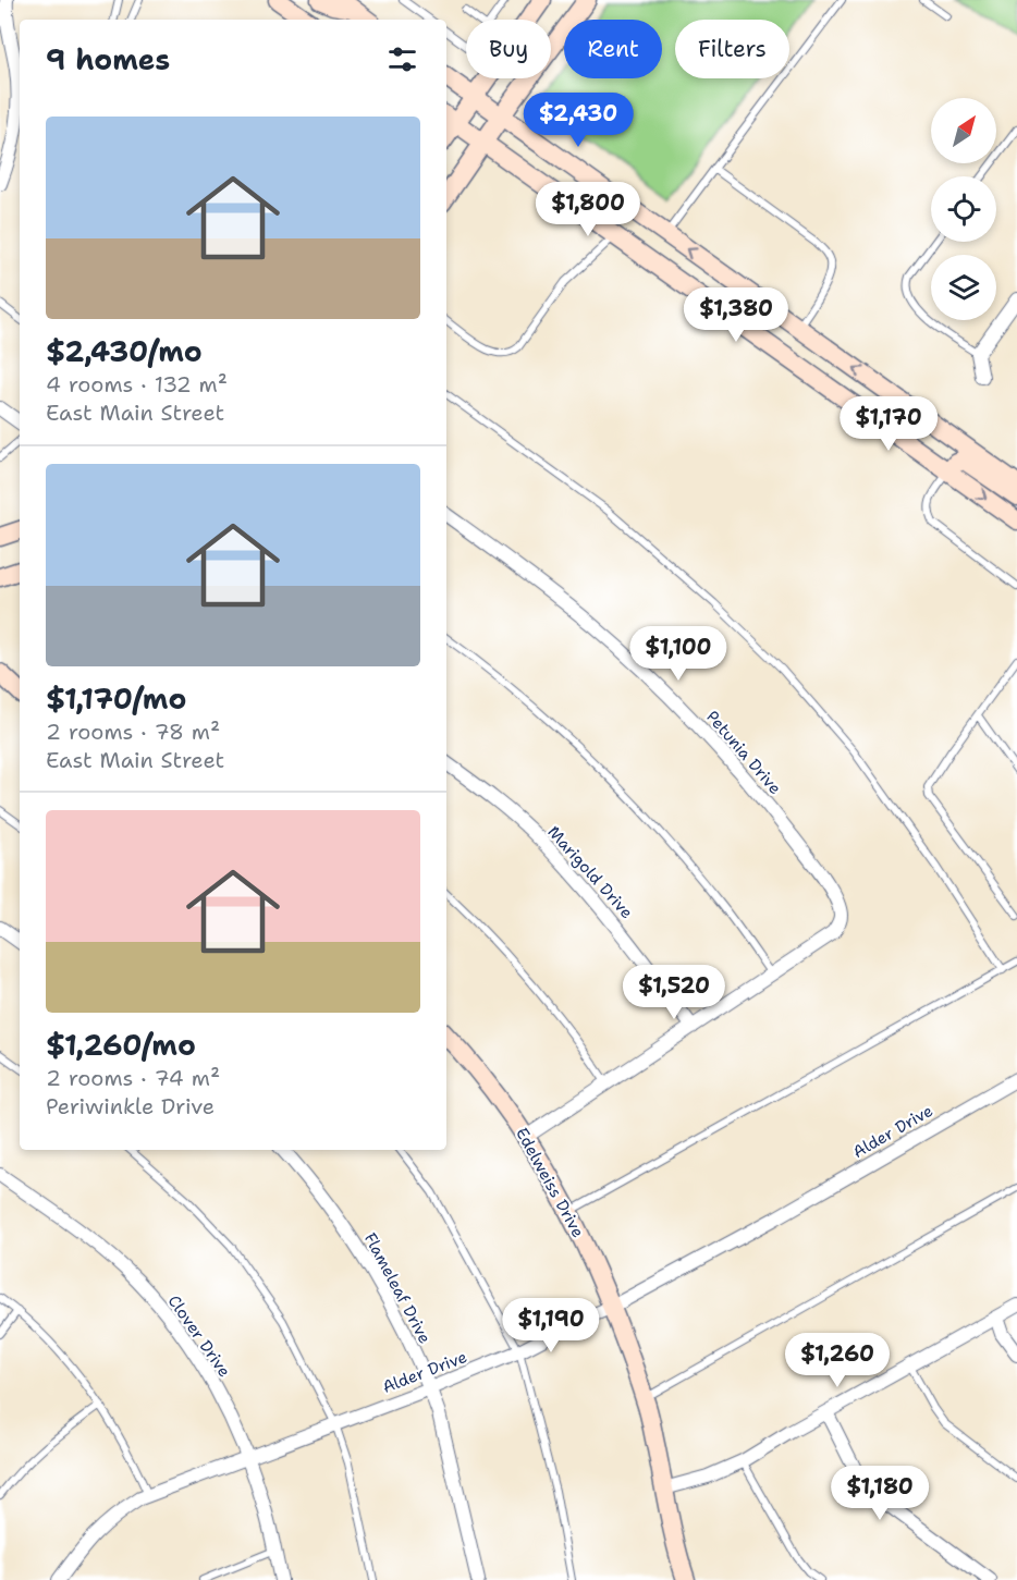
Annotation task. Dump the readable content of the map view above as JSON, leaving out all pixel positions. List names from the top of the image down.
{
  "streets": {
    "main road": ["Edelweiss Drive"],
    "street": [
      "Petunia Drive",
      "Marigold Drive",
      "Alder Drive",
      "Flameleaf Drive",
      "Clover Drive"
    ]
  },
  "crossings": [
    ["Alder Drive", "Edelweiss Drive"],
    ["Alder Drive", "Flameleaf Drive"],
    ["Alder Drive", "Clover Drive"]
  ],
  "north": "top right",
  "page": {
    "chip": ["Buy", "Rent", "Filters"],
    "heading": "9 homes",
    "price": [
      "$2,430",
      "$1,800",
      "$1,380",
      "$1,170",
      "$1,100",
      "$1,520",
      "$1,190",
      "$1,260",
      "$1,180"
    ],
    "list": [
      {
        "name": "$2,430/mo",
        "note": "4 rooms · 132 m² · East Main Street"
      },
      {
        "name": "$1,170/mo",
        "note": "2 rooms · 78 m² · East Main Street"
      },
      {
        "name": "$1,260/mo",
        "note": "2 rooms · 74 m² · Periwinkle Drive"
      }
    ]
  }
}
